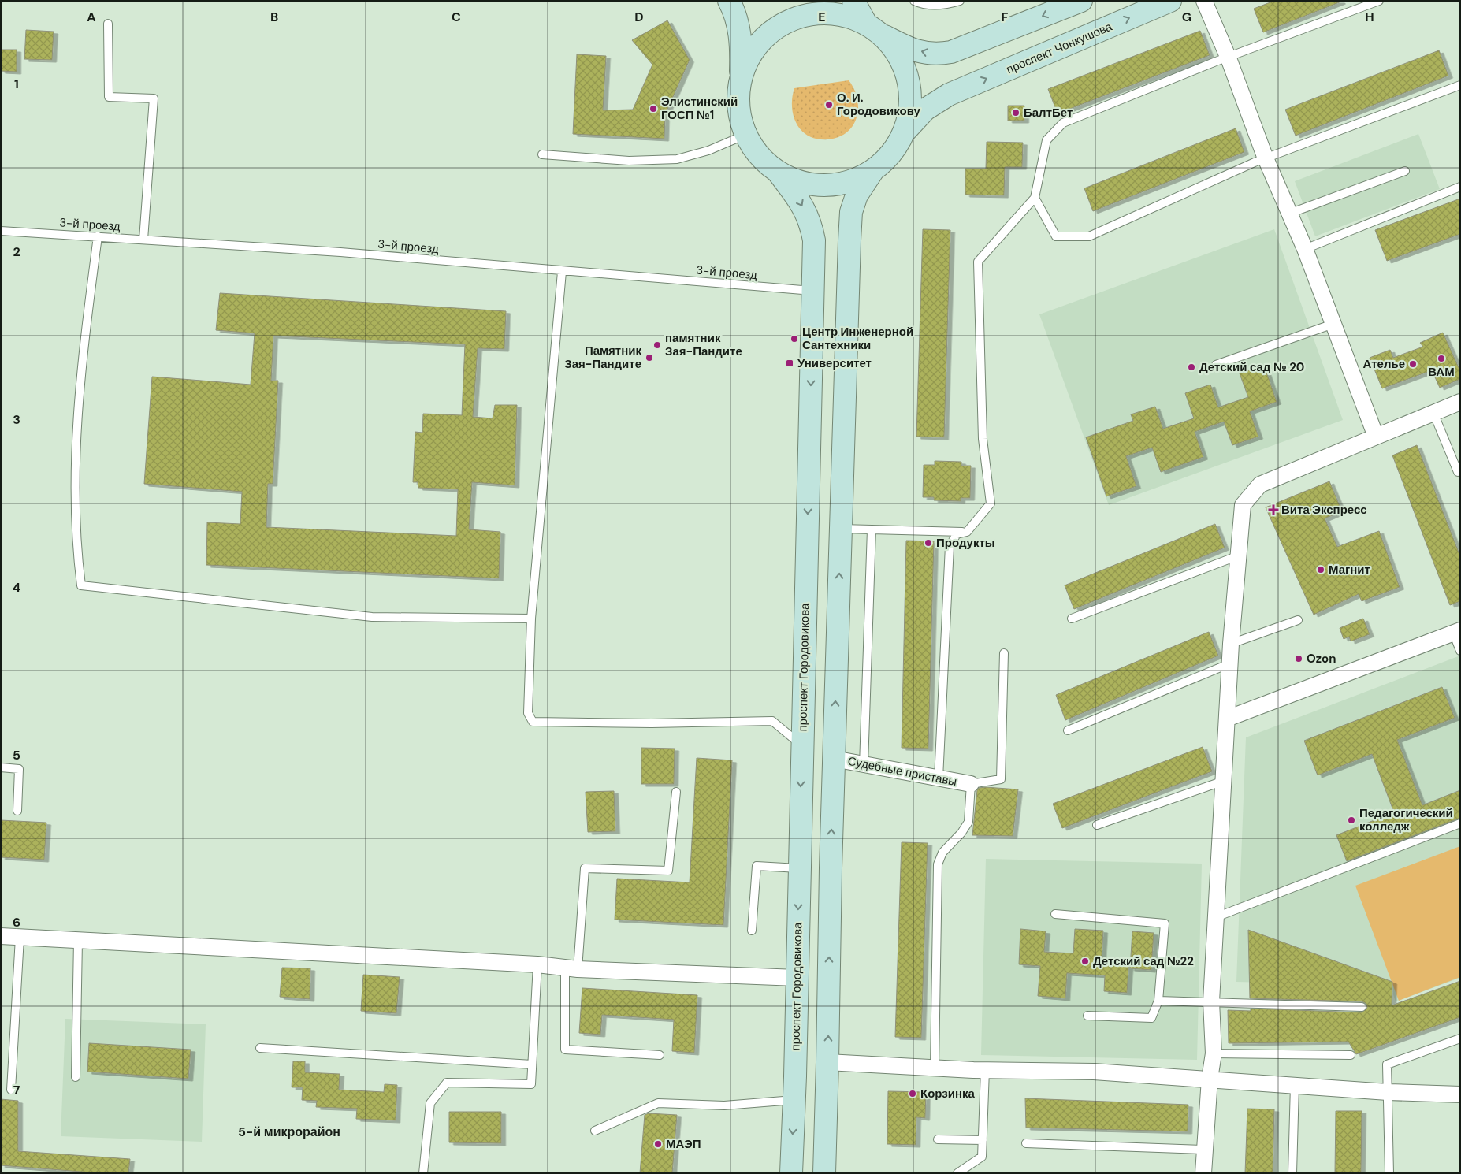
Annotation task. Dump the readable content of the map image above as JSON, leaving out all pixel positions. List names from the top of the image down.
{
  "streets": {
    "street": ["проспект Чонкушова", "проспект Городовикова", "Судебные приставы"],
    "lane": ["3-й проезд"]
  },
  "crossings": [
    ["3-й проезд", "проспект Городовикова"]
  ],
  "one_way": ["проспект Чонкушова"],
  "districts": ["5-й микрорайон"],
  "places": {
    "other": [
      "О. И. Городовикову",
      "Элистинский ГОСП №1",
      "БалтБет",
      "Центр Инженерной Сантехники",
      "памятник Зая-Пандите",
      "Памятник Зая-Пандите",
      "ВАМ",
      "Ателье",
      "Детский сад № 20",
      "Продукты",
      "Магнит",
      "Ozon",
      "Педагогический колледж",
      "Детский сад №22",
      "Корзинка",
      "МАЭП"
    ],
    "transit": ["Университет"],
    "health": ["Вита Экспресс"]
  },
  "grid": {
    "columns": [
      "A",
      "B",
      "C",
      "D",
      "E",
      "F",
      "G",
      "H"
    ],
    "rows": [
      "1",
      "2",
      "3",
      "4",
      "5",
      "6",
      "7"
    ]
  }
}
